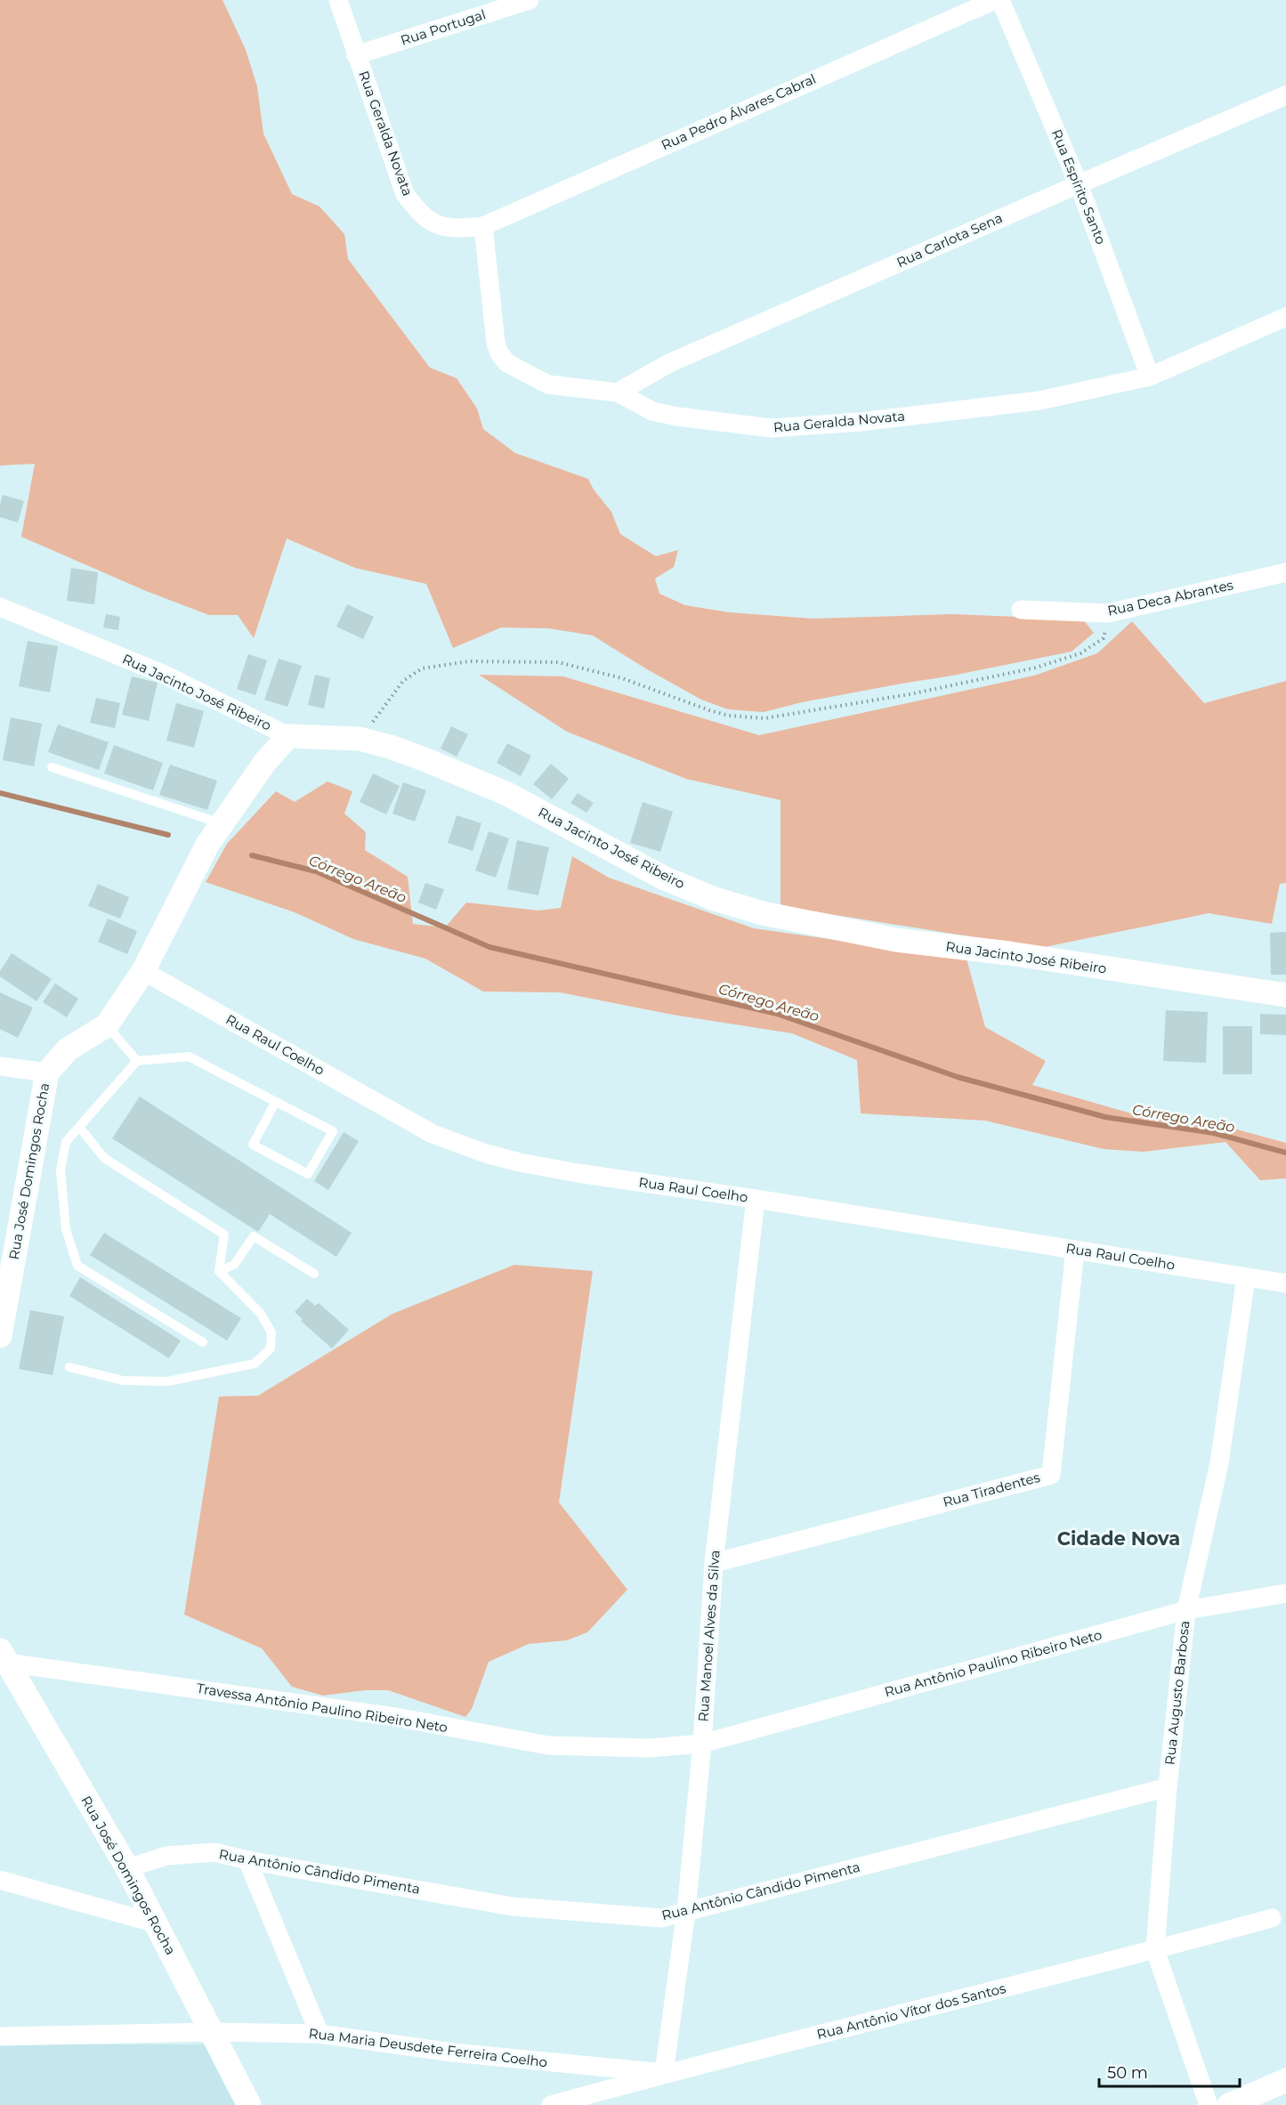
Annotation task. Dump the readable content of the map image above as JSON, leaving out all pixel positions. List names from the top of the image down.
{
  "streets": {
    "street": [
      "Rua Portugal",
      "Rua Pedro Álvares Cabral",
      "Rua Geralda Novata",
      "Rua Espírito Santo",
      "Rua Carlota Sena",
      "Rua Deca Abrantes",
      "Rua Jacinto José Ribeiro",
      "Rua Raul Coelho",
      "Rua José Domingos Rocha",
      "Rua Tiradentes",
      "Rua Manoel Alves da Silva",
      "Rua Antônio Paulino Ribeiro Neto",
      "Rua Augusto Barbosa",
      "Travessa Antônio Paulino Ribeiro Neto",
      "Rua Antônio Cândido Pimenta",
      "Rua Antônio Vítor dos Santos",
      "Rua Maria Deusdete Ferreira Coelho"
    ]
  },
  "crossings": [
    ["Rua Portugal", "Rua Geralda Novata"],
    ["Rua Pedro Álvares Cabral", "Rua Geralda Novata"],
    ["Rua Geralda Novata", "Rua Espírito Santo"],
    ["Rua Geralda Novata", "Rua Carlota Sena"],
    ["Rua Espírito Santo", "Rua Carlota Sena"],
    ["Rua Jacinto José Ribeiro", "Rua José Domingos Rocha"],
    ["Rua Raul Coelho", "Rua José Domingos Rocha"],
    ["Rua Raul Coelho", "Rua Tiradentes"],
    ["Rua Raul Coelho", "Rua Manoel Alves da Silva"],
    ["Rua Raul Coelho", "Rua Augusto Barbosa"],
    ["Rua José Domingos Rocha", "Travessa Antônio Paulino Ribeiro Neto"],
    ["Rua José Domingos Rocha", "Rua Antônio Cândido Pimenta"],
    ["Rua José Domingos Rocha", "Rua Maria Deusdete Ferreira Coelho"],
    ["Rua Tiradentes", "Rua Manoel Alves da Silva"],
    ["Rua Manoel Alves da Silva", "Rua Antônio Paulino Ribeiro Neto"],
    ["Rua Manoel Alves da Silva", "Travessa Antônio Paulino Ribeiro Neto"],
    ["Rua Manoel Alves da Silva", "Rua Antônio Cândido Pimenta"],
    ["Rua Manoel Alves da Silva", "Rua Antônio Vítor dos Santos"],
    ["Rua Manoel Alves da Silva", "Rua Maria Deusdete Ferreira Coelho"],
    ["Rua Antônio Paulino Ribeiro Neto", "Rua Augusto Barbosa"],
    ["Rua Antônio Paulino Ribeiro Neto", "Travessa Antônio Paulino Ribeiro Neto"],
    ["Rua Augusto Barbosa", "Rua Antônio Cândido Pimenta"],
    ["Rua Augusto Barbosa", "Rua Antônio Vítor dos Santos"],
    ["Rua Antônio Vítor dos Santos", "Rua Maria Deusdete Ferreira Coelho"]
  ],
  "districts": ["Cidade Nova"],
  "water": ["Córrego Areão"],
  "scale_bar": "50 m"
}
